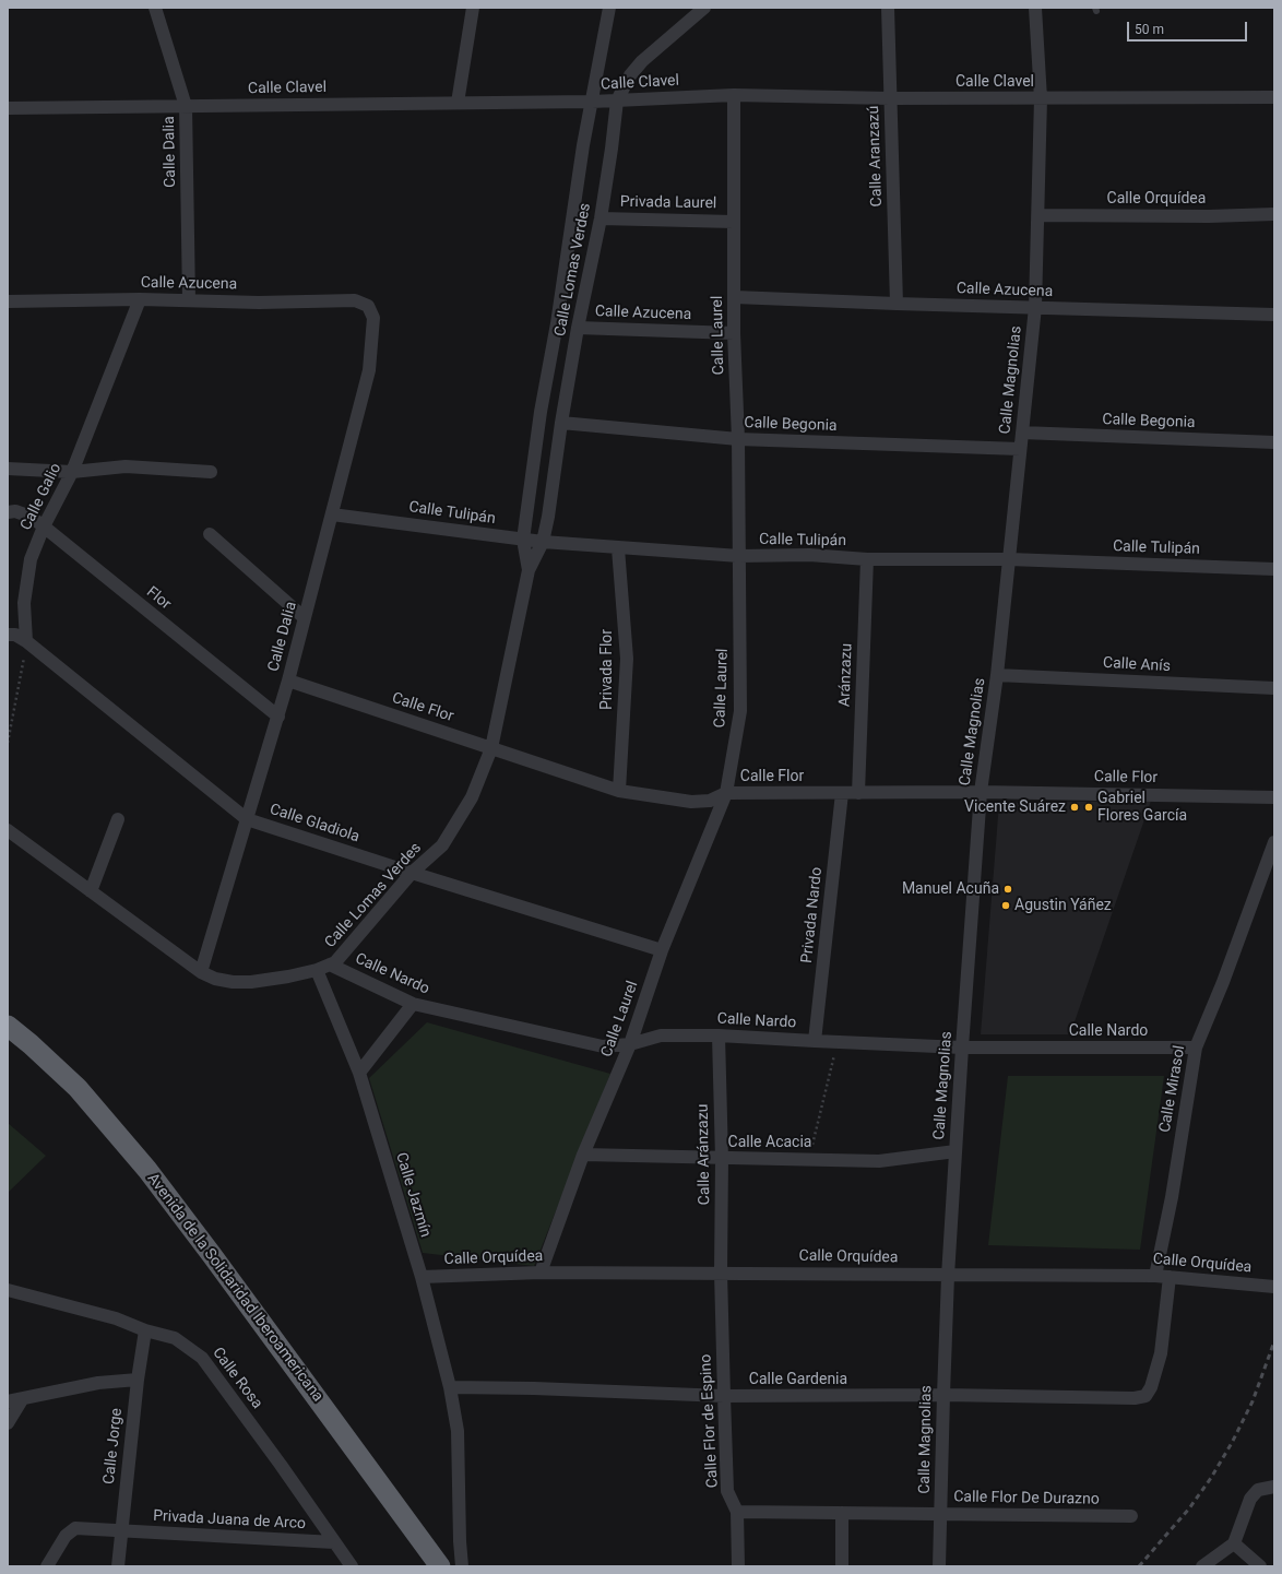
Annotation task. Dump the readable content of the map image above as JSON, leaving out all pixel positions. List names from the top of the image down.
{
  "streets": {
    "highway": ["Avenida de la Solidaridad Iberoamericana"],
    "street": [
      "Calle Clavel",
      "Calle Dalia",
      "Calle Aranzazú",
      "Calle Orquídea",
      "Privada Laurel",
      "Calle Lomas Verdes",
      "Calle Azucena",
      "Calle Laurel",
      "Calle Magnolias",
      "Calle Begonia",
      "Calle Galio",
      "Calle Tulipán",
      "Flor",
      "Calle Anís",
      "Privada Flor",
      "Aránzazu",
      "Calle Flor",
      "Calle Gladiola",
      "Privada Nardo",
      "Calle Nardo",
      "Calle Mirasol",
      "Calle Acacia",
      "Calle Aránzazu",
      "Calle Jazmín",
      "Calle Rosa",
      "Calle Gardenia",
      "Calle Flor de Espino",
      "Calle Jorge",
      "Calle Flor De Durazno",
      "Privada Juana de Arco"
    ]
  },
  "crossings": [
    ["Calle Clavel", "Calle Dalia"],
    ["Calle Clavel", "Calle Aranzazú"],
    ["Calle Clavel", "Calle Lomas Verdes"],
    ["Calle Clavel", "Calle Laurel"],
    ["Calle Clavel", "Calle Magnolias"],
    ["Calle Dalia", "Calle Lomas Verdes"],
    ["Calle Dalia", "Calle Azucena"],
    ["Calle Dalia", "Calle Tulipán"],
    ["Calle Dalia", "Flor"],
    ["Calle Dalia", "Calle Flor"],
    ["Calle Dalia", "Calle Gladiola"],
    ["Calle Aranzazú", "Calle Azucena"],
    ["Calle Orquídea", "Calle Laurel"],
    ["Calle Orquídea", "Calle Magnolias"],
    ["Calle Orquídea", "Calle Mirasol"],
    ["Calle Orquídea", "Calle Aránzazu"],
    ["Calle Orquídea", "Calle Jazmín"],
    ["Calle Orquídea", "Calle Gardenia"],
    ["Calle Orquídea", "Calle Flor de Espino"],
    ["Privada Laurel", "Calle Lomas Verdes"],
    ["Privada Laurel", "Calle Laurel"],
    ["Calle Lomas Verdes", "Calle Azucena"],
    ["Calle Lomas Verdes", "Calle Begonia"],
    ["Calle Lomas Verdes", "Calle Tulipán"],
    ["Calle Lomas Verdes", "Calle Flor"],
    ["Calle Lomas Verdes", "Calle Gladiola"],
    ["Calle Lomas Verdes", "Calle Nardo"],
    ["Calle Lomas Verdes", "Calle Jazmín"],
    ["Calle Azucena", "Calle Laurel"],
    ["Calle Azucena", "Calle Magnolias"],
    ["Calle Azucena", "Calle Galio"],
    ["Calle Laurel", "Calle Begonia"],
    ["Calle Laurel", "Calle Tulipán"],
    ["Calle Laurel", "Calle Flor"],
    ["Calle Laurel", "Calle Gladiola"],
    ["Calle Laurel", "Calle Nardo"],
    ["Calle Laurel", "Calle Acacia"],
    ["Calle Magnolias", "Calle Begonia"],
    ["Calle Magnolias", "Calle Tulipán"],
    ["Calle Magnolias", "Calle Anís"],
    ["Calle Magnolias", "Calle Flor"],
    ["Calle Magnolias", "Calle Nardo"],
    ["Calle Magnolias", "Calle Acacia"],
    ["Calle Magnolias", "Calle Gardenia"],
    ["Calle Magnolias", "Calle Flor De Durazno"],
    ["Calle Galio", "Flor"],
    ["Calle Galio", "Calle Gladiola"],
    ["Calle Tulipán", "Privada Flor"],
    ["Calle Tulipán", "Aránzazu"],
    ["Privada Flor", "Calle Flor"],
    ["Aránzazu", "Calle Flor"],
    ["Calle Flor", "Privada Nardo"],
    ["Privada Nardo", "Calle Nardo"],
    ["Calle Nardo", "Calle Mirasol"],
    ["Calle Nardo", "Calle Aránzazu"],
    ["Calle Acacia", "Calle Aránzazu"],
    ["Calle Aránzazu", "Calle Flor de Espino"],
    ["Calle Jazmín", "Calle Gardenia"],
    ["Calle Rosa", "Calle Jorge"],
    ["Calle Rosa", "Privada Juana de Arco"],
    ["Calle Gardenia", "Calle Flor de Espino"],
    ["Calle Jorge", "Privada Juana de Arco"]
  ],
  "places": [
    "Vicente Suárez",
    "Gabriel Flores García",
    "Manuel Acuña",
    "Agustin Yáñez"
  ],
  "scale_bar": "50 m"
}
